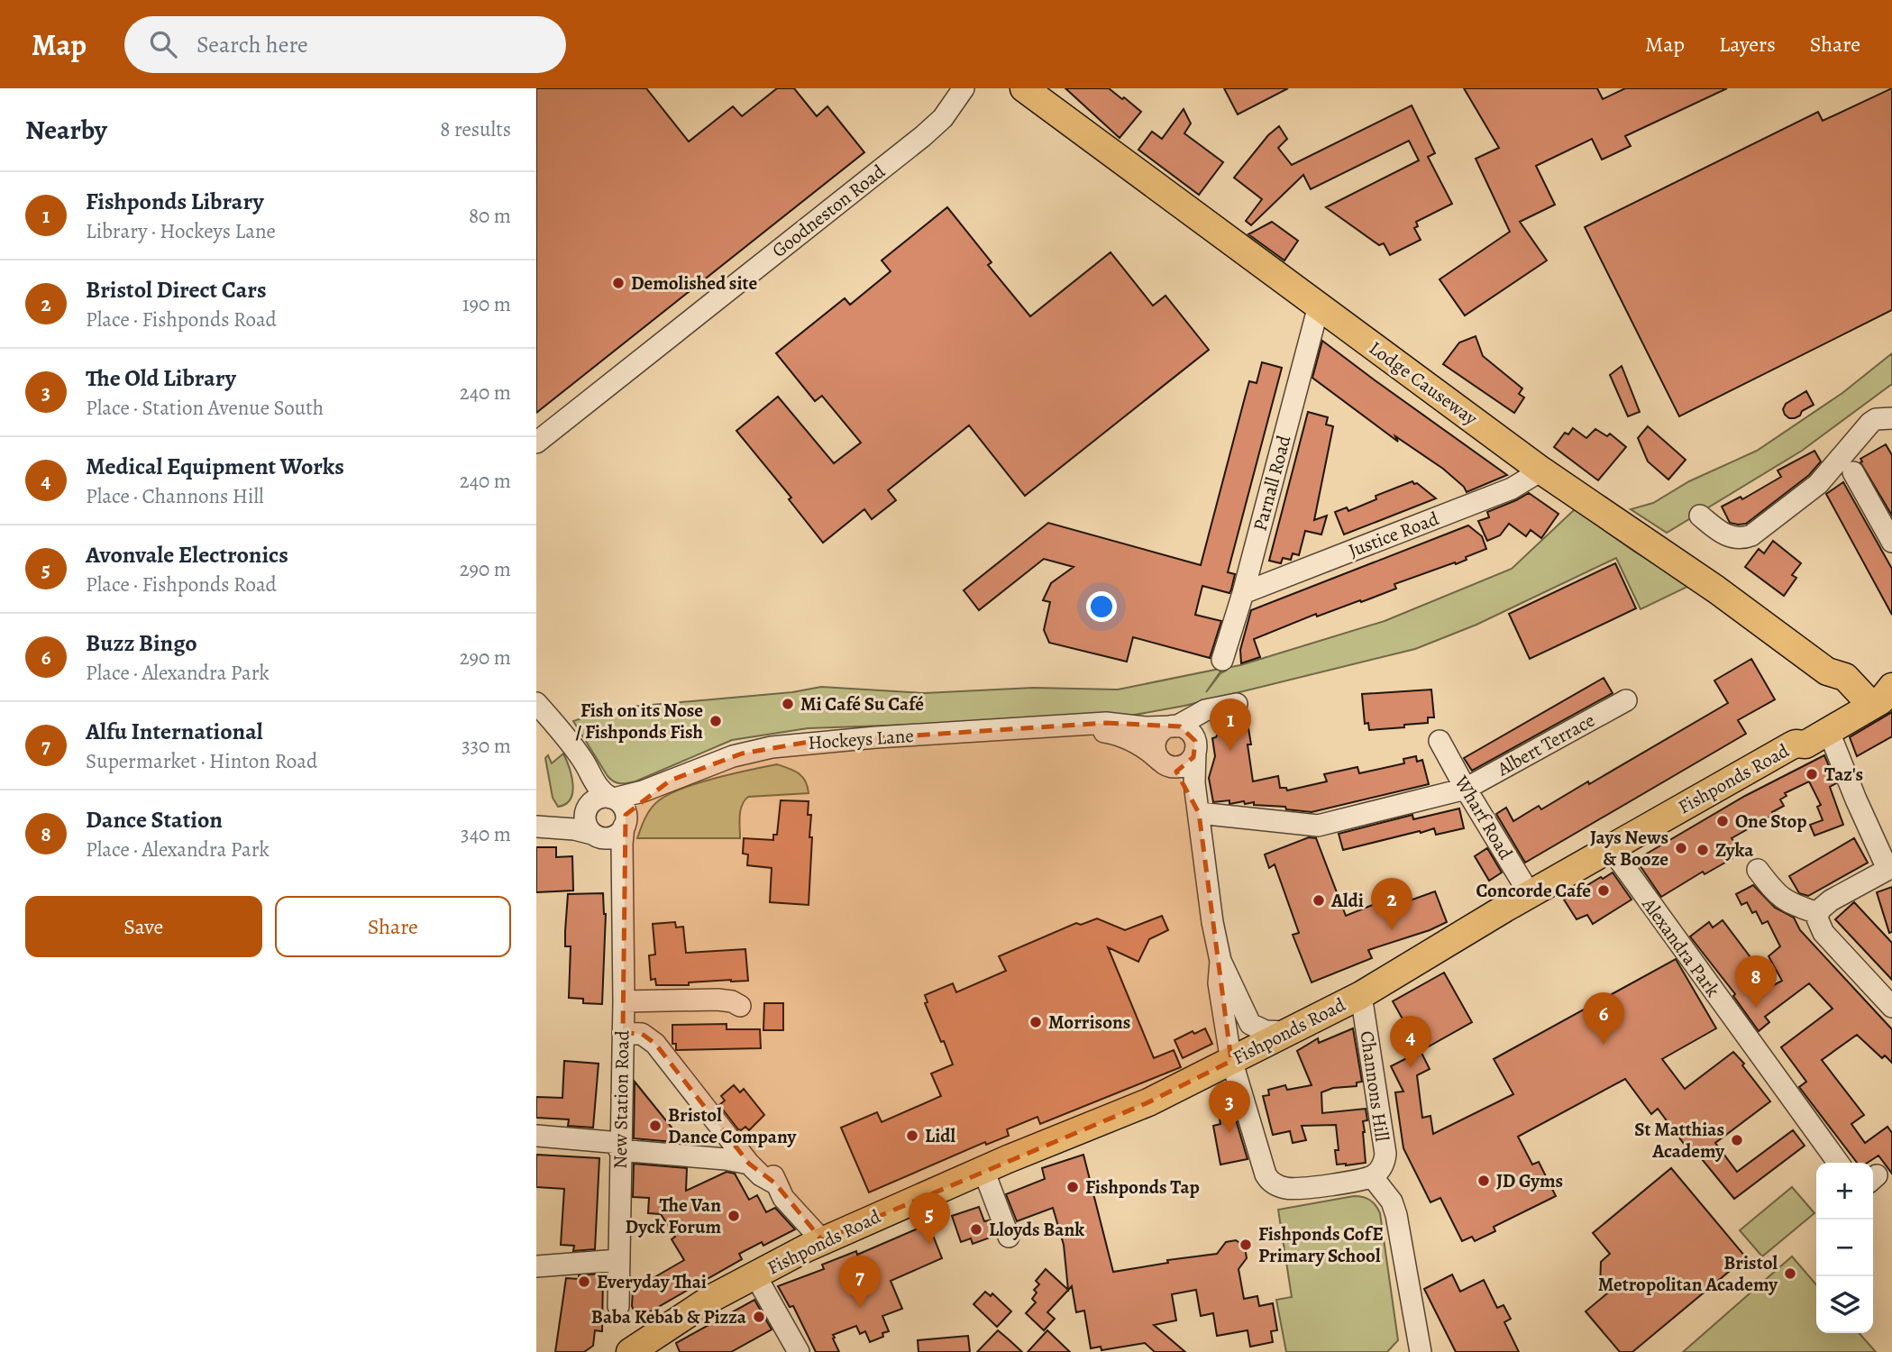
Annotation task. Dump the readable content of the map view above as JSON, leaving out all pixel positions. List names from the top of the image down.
{
  "streets": {
    "main road": ["Lodge Causeway", "Fishponds Road"],
    "street": [
      "Goodneston Road",
      "Parnall Road",
      "Justice Road",
      "Hockeys Lane",
      "Albert Terrace",
      "Wharf Road",
      "Alexandra Park",
      "Channons Hill",
      "New Station Road"
    ]
  },
  "crossings": [
    ["Lodge Causeway", "Parnall Road"],
    ["Lodge Causeway", "Justice Road"],
    ["Lodge Causeway", "Fishponds Road"],
    ["Parnall Road", "Justice Road"],
    ["Hockeys Lane", "Albert Terrace"],
    ["Hockeys Lane", "Fishponds Road"],
    ["Hockeys Lane", "Channons Hill"],
    ["Hockeys Lane", "New Station Road"],
    ["Albert Terrace", "Wharf Road"],
    ["Fishponds Road", "Wharf Road"],
    ["Fishponds Road", "Alexandra Park"],
    ["Fishponds Road", "Channons Hill"]
  ],
  "places": [
    "Demolished site",
    "Mi Café Su Café",
    "Fish on its Nose / Fishponds Fish",
    "Taz's",
    "One Stop",
    "Jays News & Booze",
    "Zyka",
    "Concorde Cafe",
    "Aldi",
    "Morrisons",
    "Bristol Dance Company",
    "Lidl",
    "St Matthias Academy",
    "JD Gyms",
    "Fishponds Tap",
    "The Van Dyck Forum",
    "Lloyds Bank",
    "Fishponds CofE Primary School",
    "Bristol Metropolitan Academy",
    "Everyday Thai",
    "Baba Kebab & Pizza"
  ],
  "page": {
    "header": "Map",
    "search": "Search here",
    "nav": ["Map", "Layers", "Share"],
    "heading": ["Nearby", "8 results"],
    "list": [
      {
        "mark": "1",
        "name": "Fishponds Library",
        "note": "Library · Hockeys Lane",
        "value": "80 m"
      },
      {
        "mark": "2",
        "name": "Bristol Direct Cars",
        "note": "Place · Fishponds Road",
        "value": "190 m"
      },
      {
        "mark": "3",
        "name": "The Old Library",
        "note": "Place · Station Avenue South",
        "value": "240 m"
      },
      {
        "mark": "4",
        "name": "Medical Equipment Works",
        "note": "Place · Channons Hill",
        "value": "240 m"
      },
      {
        "mark": "5",
        "name": "Avonvale Electronics",
        "note": "Place · Fishponds Road",
        "value": "290 m"
      },
      {
        "mark": "6",
        "name": "Buzz Bingo",
        "note": "Place · Alexandra Park",
        "value": "290 m"
      },
      {
        "mark": "7",
        "name": "Alfu International",
        "note": "Supermarket · Hinton Road",
        "value": "330 m"
      },
      {
        "mark": "8",
        "name": "Dance Station",
        "note": "Place · Alexandra Park",
        "value": "340 m"
      }
    ],
    "pins": [
      "1",
      "2",
      "8",
      "6",
      "4",
      "3",
      "5",
      "7"
    ],
    "buttons": ["Save", "Share"],
    "map_buttons": ["+", "−"]
  }
}
